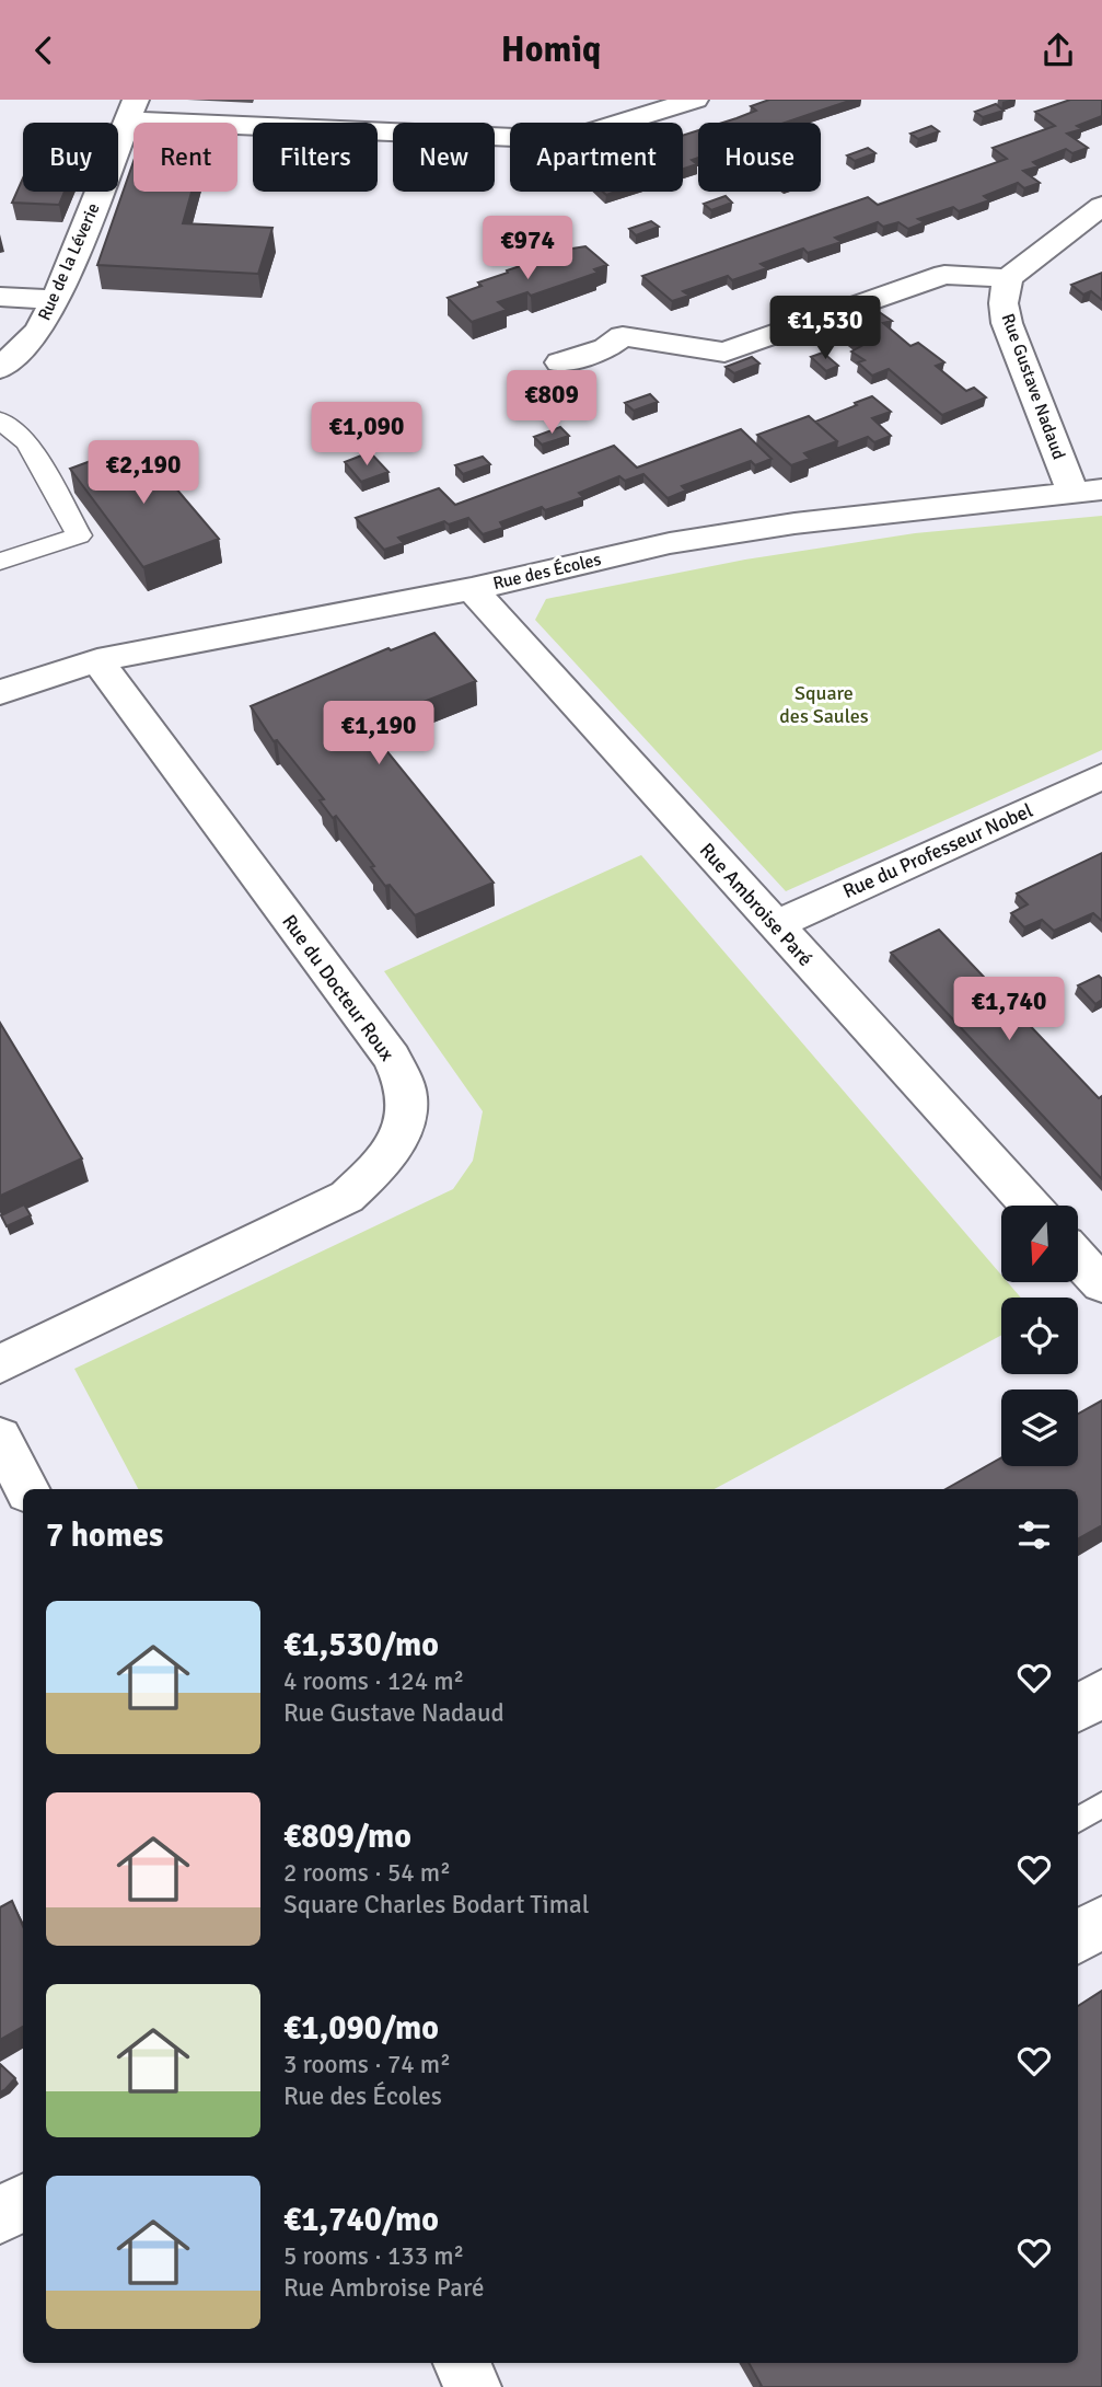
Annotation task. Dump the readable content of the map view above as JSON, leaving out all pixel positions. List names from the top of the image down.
{
  "streets": {
    "street": [
      "Rue de la Léverie",
      "Rue Gustave Nadaud",
      "Rue des Écoles",
      "Rue du Professeur Nobel",
      "Rue Ambroise Paré",
      "Rue du Docteur Roux"
    ]
  },
  "crossings": [
    ["Rue Gustave Nadaud", "Rue des Écoles"],
    ["Rue des Écoles", "Rue Ambroise Paré"],
    ["Rue des Écoles", "Rue du Docteur Roux"],
    ["Rue du Professeur Nobel", "Rue Ambroise Paré"]
  ],
  "parks": ["Square des Saules"],
  "north": "bottom",
  "page": {
    "header": "Homiq",
    "chip": [
      "Buy",
      "Rent",
      "Filters",
      "New",
      "Apartment",
      "House"
    ],
    "price": [
      "€974",
      "€1,530",
      "€809",
      "€1,090",
      "€2,190",
      "€1,190",
      "€1,740"
    ],
    "heading": "7 homes",
    "list": [
      {
        "name": "€1,530/mo",
        "note": "4 rooms · 124 m² · Rue Gustave Nadaud"
      },
      {
        "name": "€809/mo",
        "note": "2 rooms · 54 m² · Square Charles Bodart Timal"
      },
      {
        "name": "€1,090/mo",
        "note": "3 rooms · 74 m² · Rue des Écoles"
      },
      {
        "name": "€1,740/mo",
        "note": "5 rooms · 133 m² · Rue Ambroise Paré"
      }
    ]
  }
}
